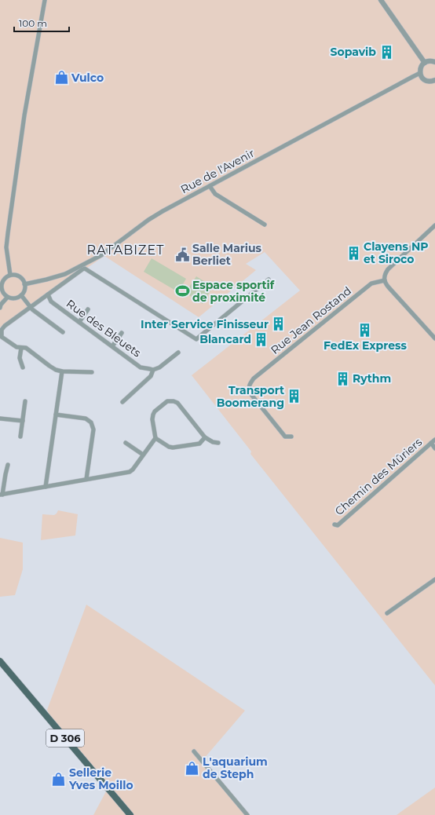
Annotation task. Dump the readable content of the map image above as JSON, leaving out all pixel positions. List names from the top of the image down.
{
  "streets": {
    "main road": ["D 306"],
    "street": [
      "Rue de l'Avenir",
      "Rue Jean Rostand",
      "Rue des Bleuets",
      "Chemin des Mûriers"
    ]
  },
  "districts": ["RATABIZET"],
  "places": {
    "building": [
      "Sopavib",
      "Clayens NP et Siroco",
      "Inter Service Finisseur",
      "FedEx Express",
      "Blancard",
      "Rythm",
      "Transport Boomerang"
    ],
    "shop": ["Vulco", "L'aquarium de Steph", "Sellerie Yves Moillo"],
    "public building": ["Salle Marius Berliet"],
    "sports": ["Espace sportif de proximité"]
  },
  "scale_bar": "100 m"
}
